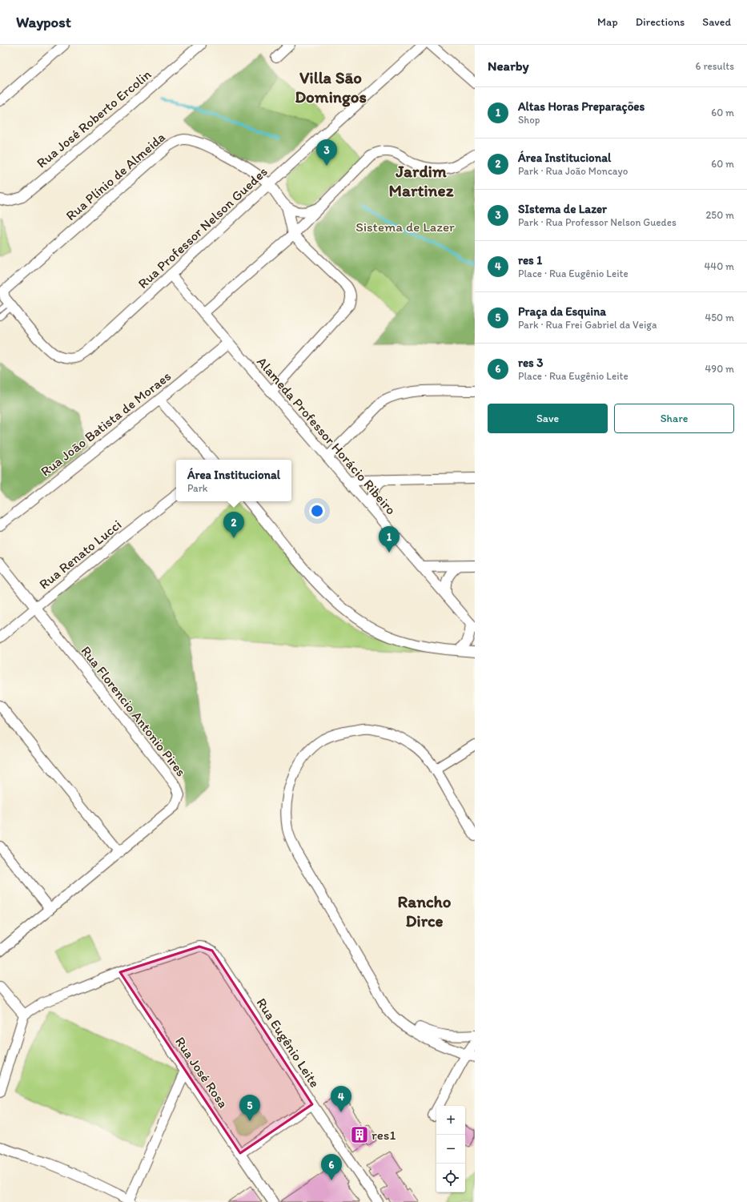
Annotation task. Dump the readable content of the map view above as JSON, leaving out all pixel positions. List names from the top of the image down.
{
  "streets": {
    "street": [
      "Rua José Roberto Ercolin",
      "Rua Plínio de Almeida",
      "Rua Professor Nelson Guedes",
      "Rua João Batista de Moraes",
      "Alameda Professor Horácio Ribeiro",
      "Rua Renato Lucci",
      "Rua Florencio Antonio Pires",
      "Rua Eugênio Leite",
      "Rua José Rosa"
    ]
  },
  "crossings": [
    ["Rua Plínio de Almeida", "Rua Professor Nelson Guedes"],
    ["Rua Professor Nelson Guedes", "Alameda Professor Horácio Ribeiro"],
    ["Rua João Batista de Moraes", "Alameda Professor Horácio Ribeiro"],
    ["Rua Renato Lucci", "Rua Florencio Antonio Pires"],
    ["Rua Eugênio Leite", "Rua José Rosa"]
  ],
  "districts": ["Villa São Domingos", "Jardim Martinez", "Rancho Dirce"],
  "parks": ["Sistema de Lazer"],
  "places": {
    "building": ["res1"]
  },
  "page": {
    "header": "Waypost",
    "nav": ["Map", "Directions", "Saved"],
    "heading": ["Nearby", "6 results"],
    "list": [
      {
        "mark": "1",
        "name": "Altas Horas Preparações",
        "note": "Shop",
        "value": "60 m"
      },
      {
        "mark": "2",
        "name": "Área Institucional",
        "note": "Park · Rua João Moncayo",
        "value": "60 m"
      },
      {
        "mark": "3",
        "name": "SIstema de Lazer",
        "note": "Park · Rua Professor Nelson Guedes",
        "value": "250 m"
      },
      {
        "mark": "4",
        "name": "res 1",
        "note": "Place · Rua Eugênio Leite",
        "value": "440 m"
      },
      {
        "mark": "5",
        "name": "Praça da Esquina",
        "note": "Park · Rua Frei Gabriel da Veiga",
        "value": "450 m"
      },
      {
        "mark": "6",
        "name": "res 3",
        "note": "Place · Rua Eugênio Leite",
        "value": "490 m"
      }
    ],
    "pins": [
      "3",
      "2",
      "1",
      "4",
      "5",
      "6"
    ],
    "buttons": ["Save", "Share"],
    "popup": ["Área Institucional", "Park"],
    "map_buttons": ["+", "−"]
  }
}
